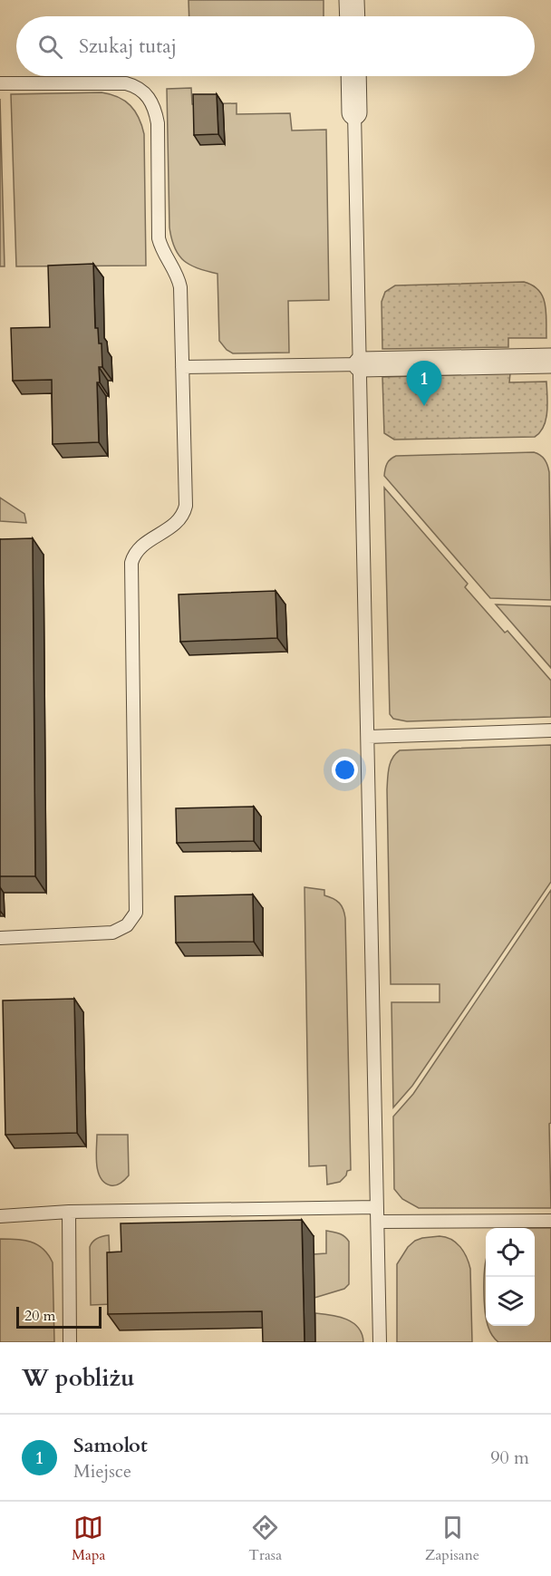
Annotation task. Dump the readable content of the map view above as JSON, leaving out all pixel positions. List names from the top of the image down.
{
  "scale_bar": "20 m",
  "page": {
    "search": "Szukaj tutaj",
    "pins": "1",
    "scale": "20 m",
    "heading": "W pobliżu",
    "list": [
      {
        "mark": "1",
        "name": "Samolot",
        "note": "Miejsce",
        "value": "90 m"
      }
    ],
    "nav": ["Mapa", "Trasa", "Zapisane"]
  }
}
